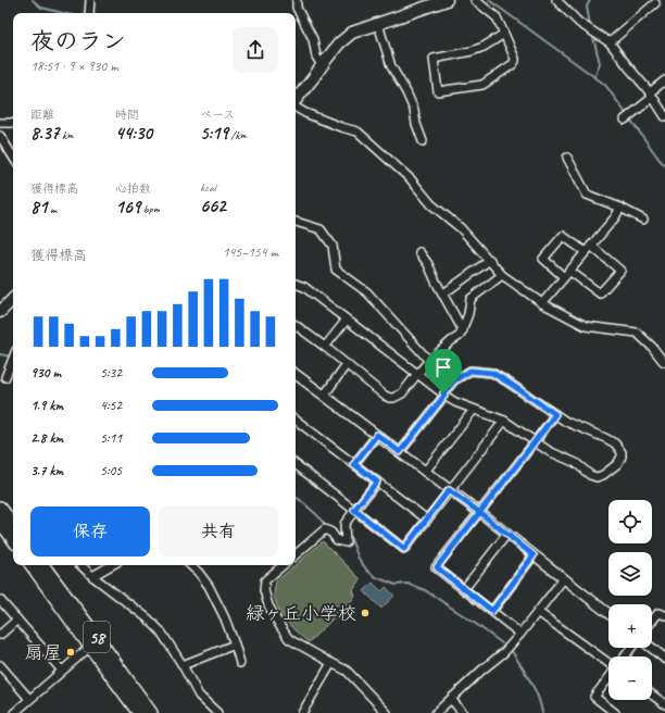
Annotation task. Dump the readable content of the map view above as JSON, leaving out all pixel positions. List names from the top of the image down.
{
  "streets": {
    "main road": ["58"]
  },
  "places": ["緑ヶ丘小学校", "扇屋"],
  "page": {
    "heading": ["夜のラン", "18:51 · 9 × 930 m"],
    "stats": [
      ["距離", "8.37 km"],
      ["時間", "44:30"],
      ["ペース", "5:19 /km"],
      ["獲得標高", "81 m"],
      ["心拍数", "169 bpm"],
      ["kcal", "662"]
    ],
    "chart": ["獲得標高", "145–154 m"],
    "list": [
      {
        "name": "930 m",
        "note": "5:32"
      },
      {
        "name": "1.9 km",
        "note": "4:52"
      },
      {
        "name": "2.8 km",
        "note": "5:11"
      },
      {
        "name": "3.7 km",
        "note": "5:05"
      }
    ],
    "buttons": ["保存", "共有"],
    "map_buttons": ["+", "−"]
  }
}
